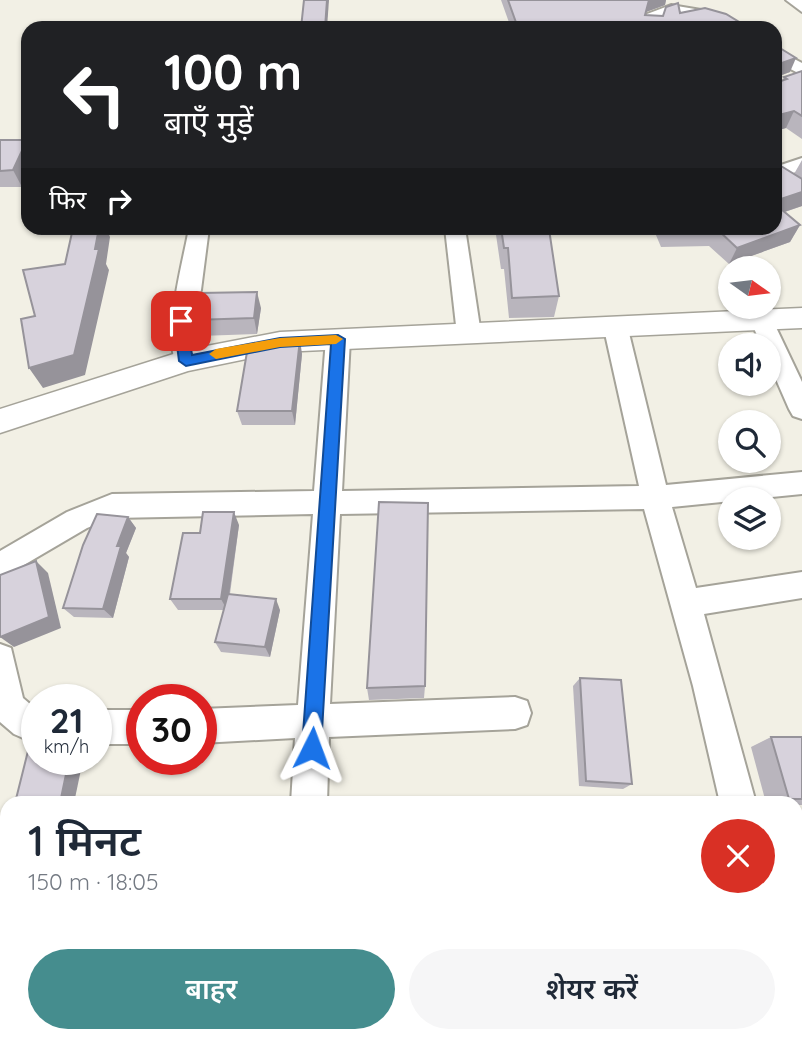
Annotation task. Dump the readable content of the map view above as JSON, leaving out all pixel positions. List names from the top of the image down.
{
  "north": "right",
  "page": {
    "turn": ["100 m", "बाएँ मुड़ें"],
    "then": "फिर",
    "speed": "21 km/h",
    "limit": "30",
    "heading": ["1 मिनट", "150 m · 18:05"],
    "buttons": ["बाहर", "शेयर करें"]
  }
}
